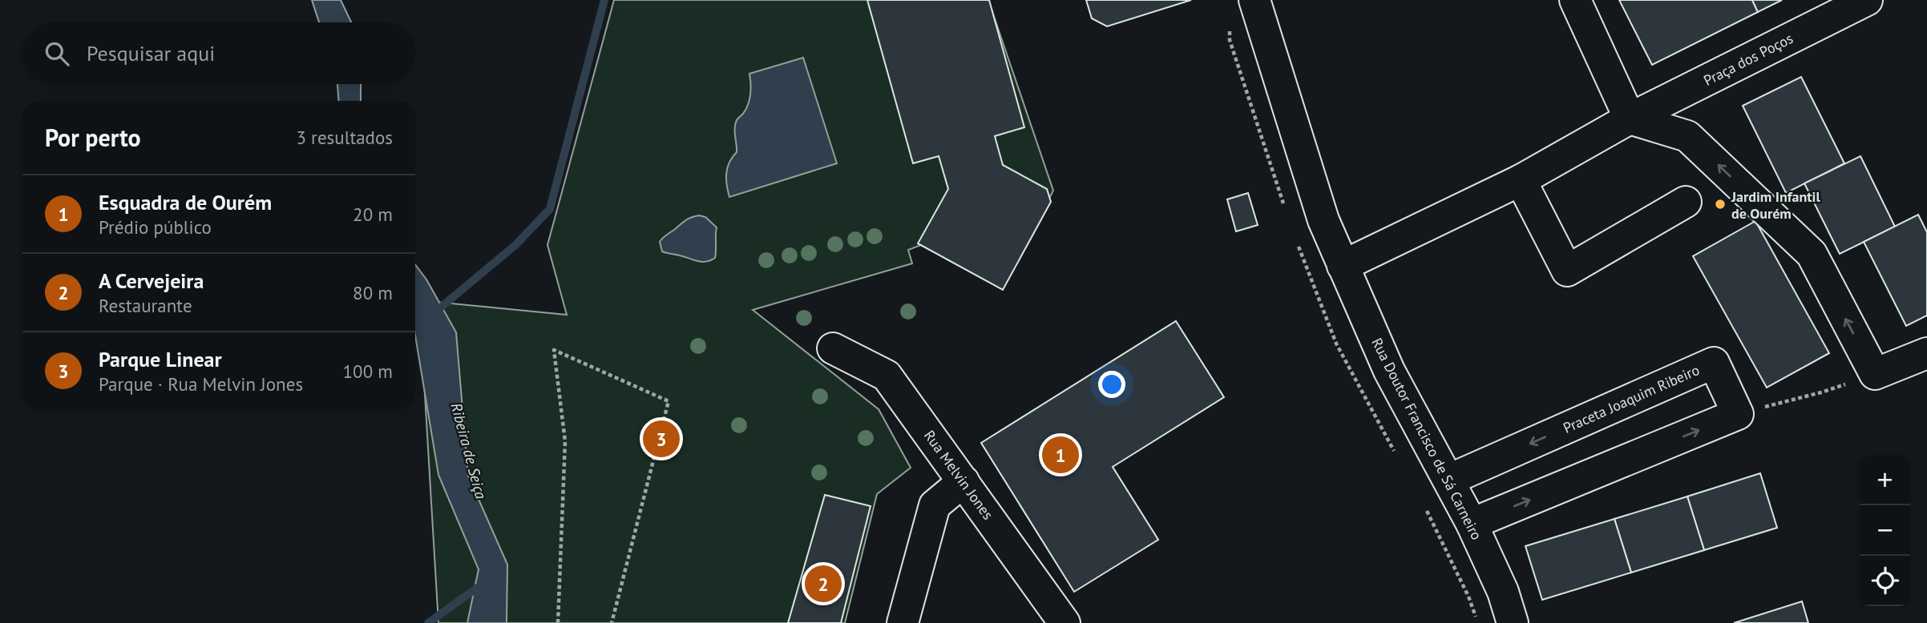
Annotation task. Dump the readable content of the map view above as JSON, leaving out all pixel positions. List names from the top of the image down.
{
  "streets": {
    "street": [
      "Praça dos Poços",
      "Praceta Joaquim Ribeiro",
      "Rua Doutor Francisco de Sá Carneiro",
      "Rua Melvin Jones"
    ]
  },
  "crossings": [
    ["Praça dos Poços", "Rua Doutor Francisco de Sá Carneiro"],
    ["Praceta Joaquim Ribeiro", "Rua Doutor Francisco de Sá Carneiro"]
  ],
  "water": ["Ribeira de Seiça"],
  "places": ["Jardim Infantil de Ourém"],
  "page": {
    "search": "Pesquisar aqui",
    "heading": ["Por perto", "3 resultados"],
    "list": [
      {
        "mark": "1",
        "name": "Esquadra de Ourém",
        "note": "Prédio público",
        "value": "20 m"
      },
      {
        "mark": "2",
        "name": "A Cervejeira",
        "note": "Restaurante",
        "value": "80 m"
      },
      {
        "mark": "3",
        "name": "Parque Linear",
        "note": "Parque · Rua Melvin Jones",
        "value": "100 m"
      }
    ],
    "pins": ["3", "1", "2"],
    "map_buttons": ["+", "−"]
  }
}
